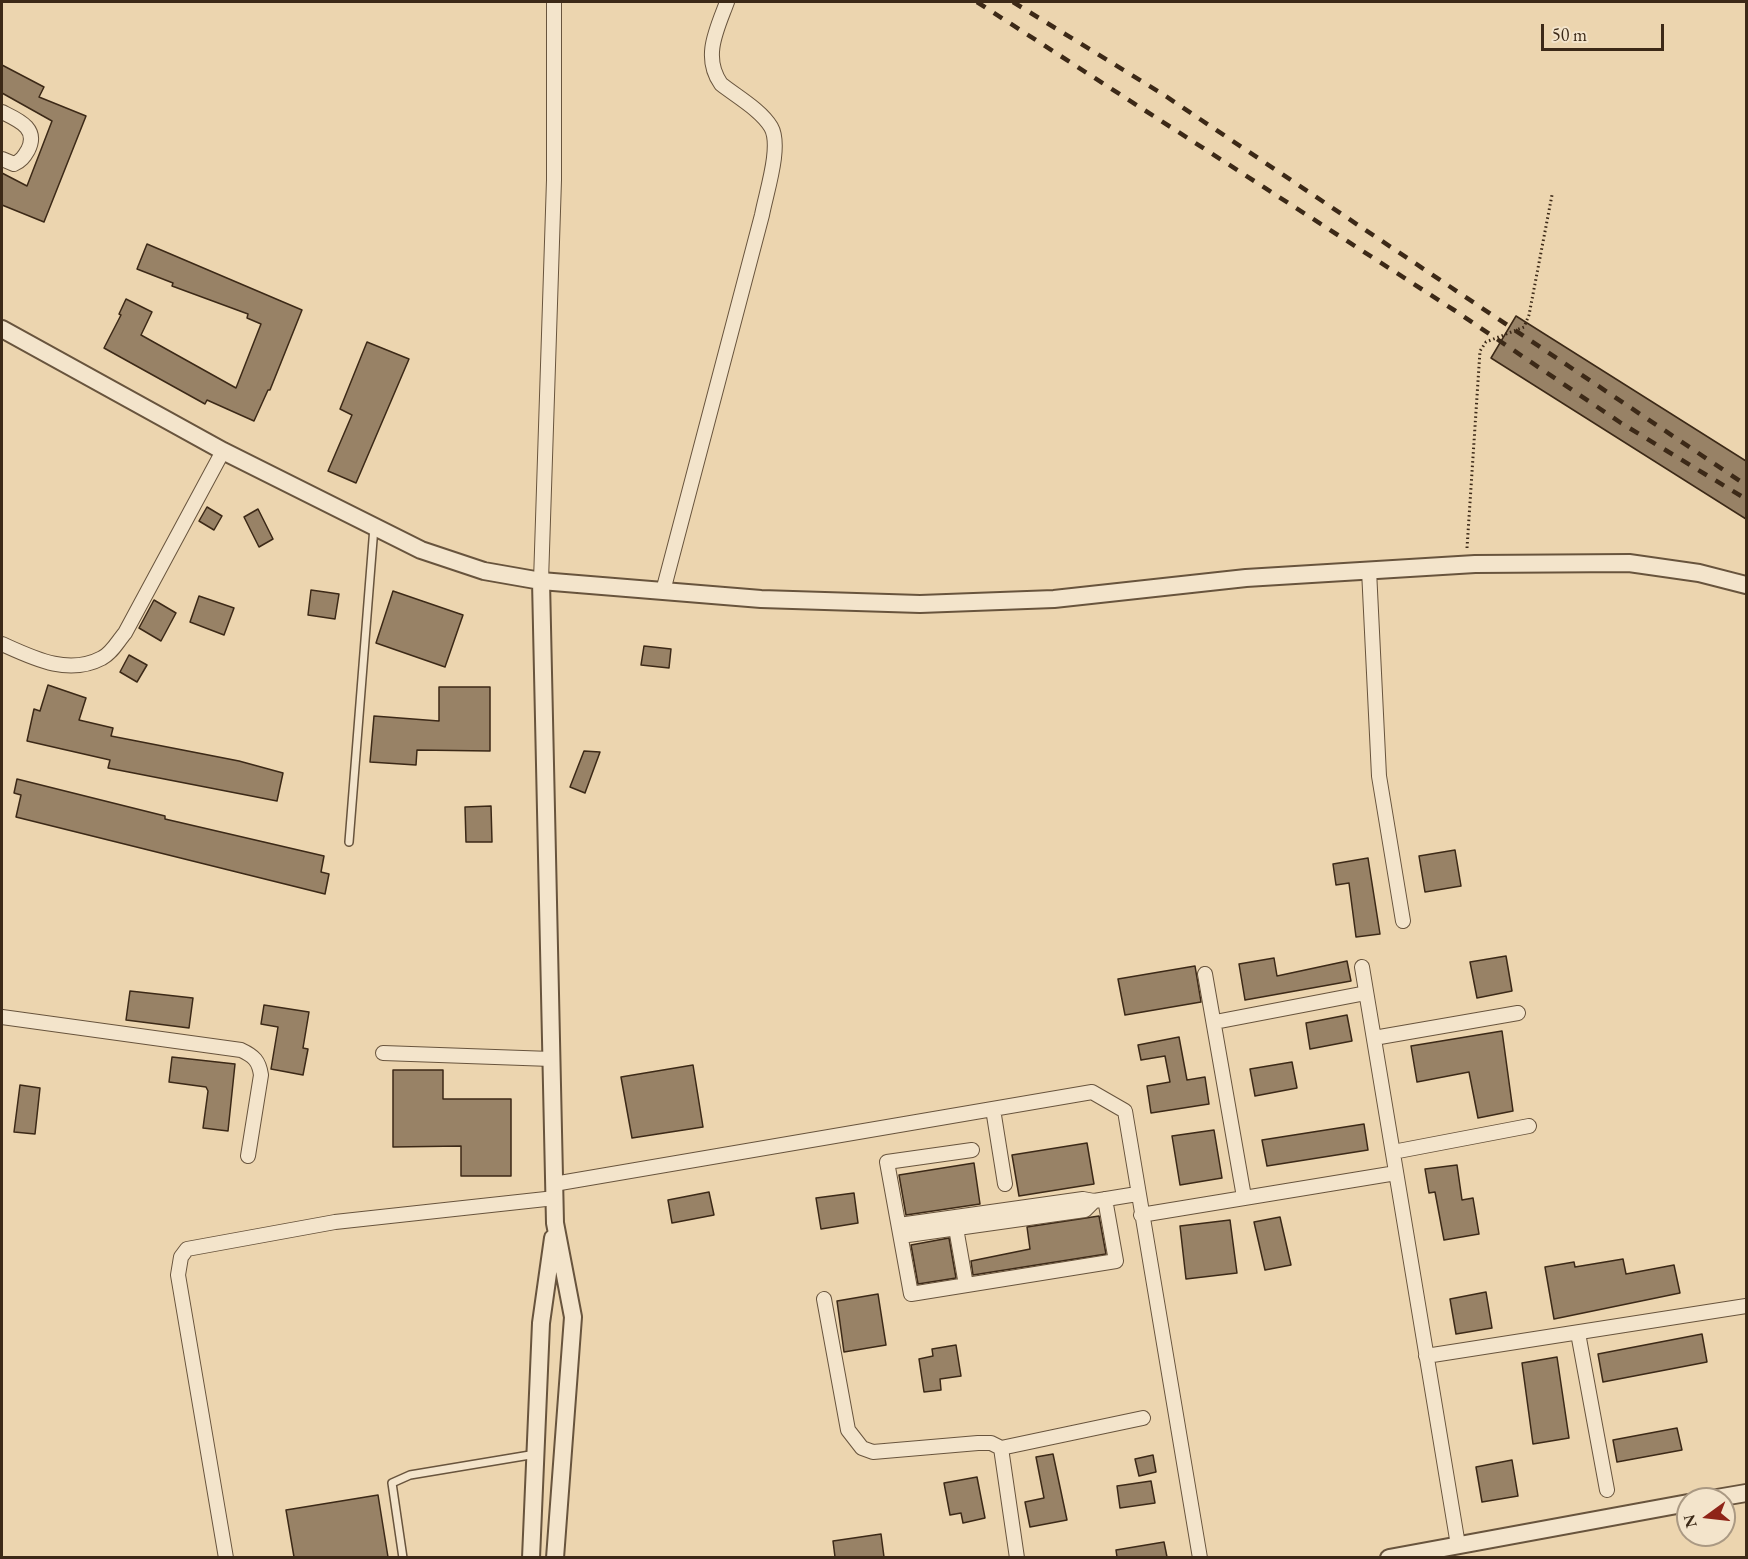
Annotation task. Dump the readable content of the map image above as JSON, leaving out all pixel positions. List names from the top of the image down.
{
  "scale_bar": "50 m",
  "north": "left"
}
